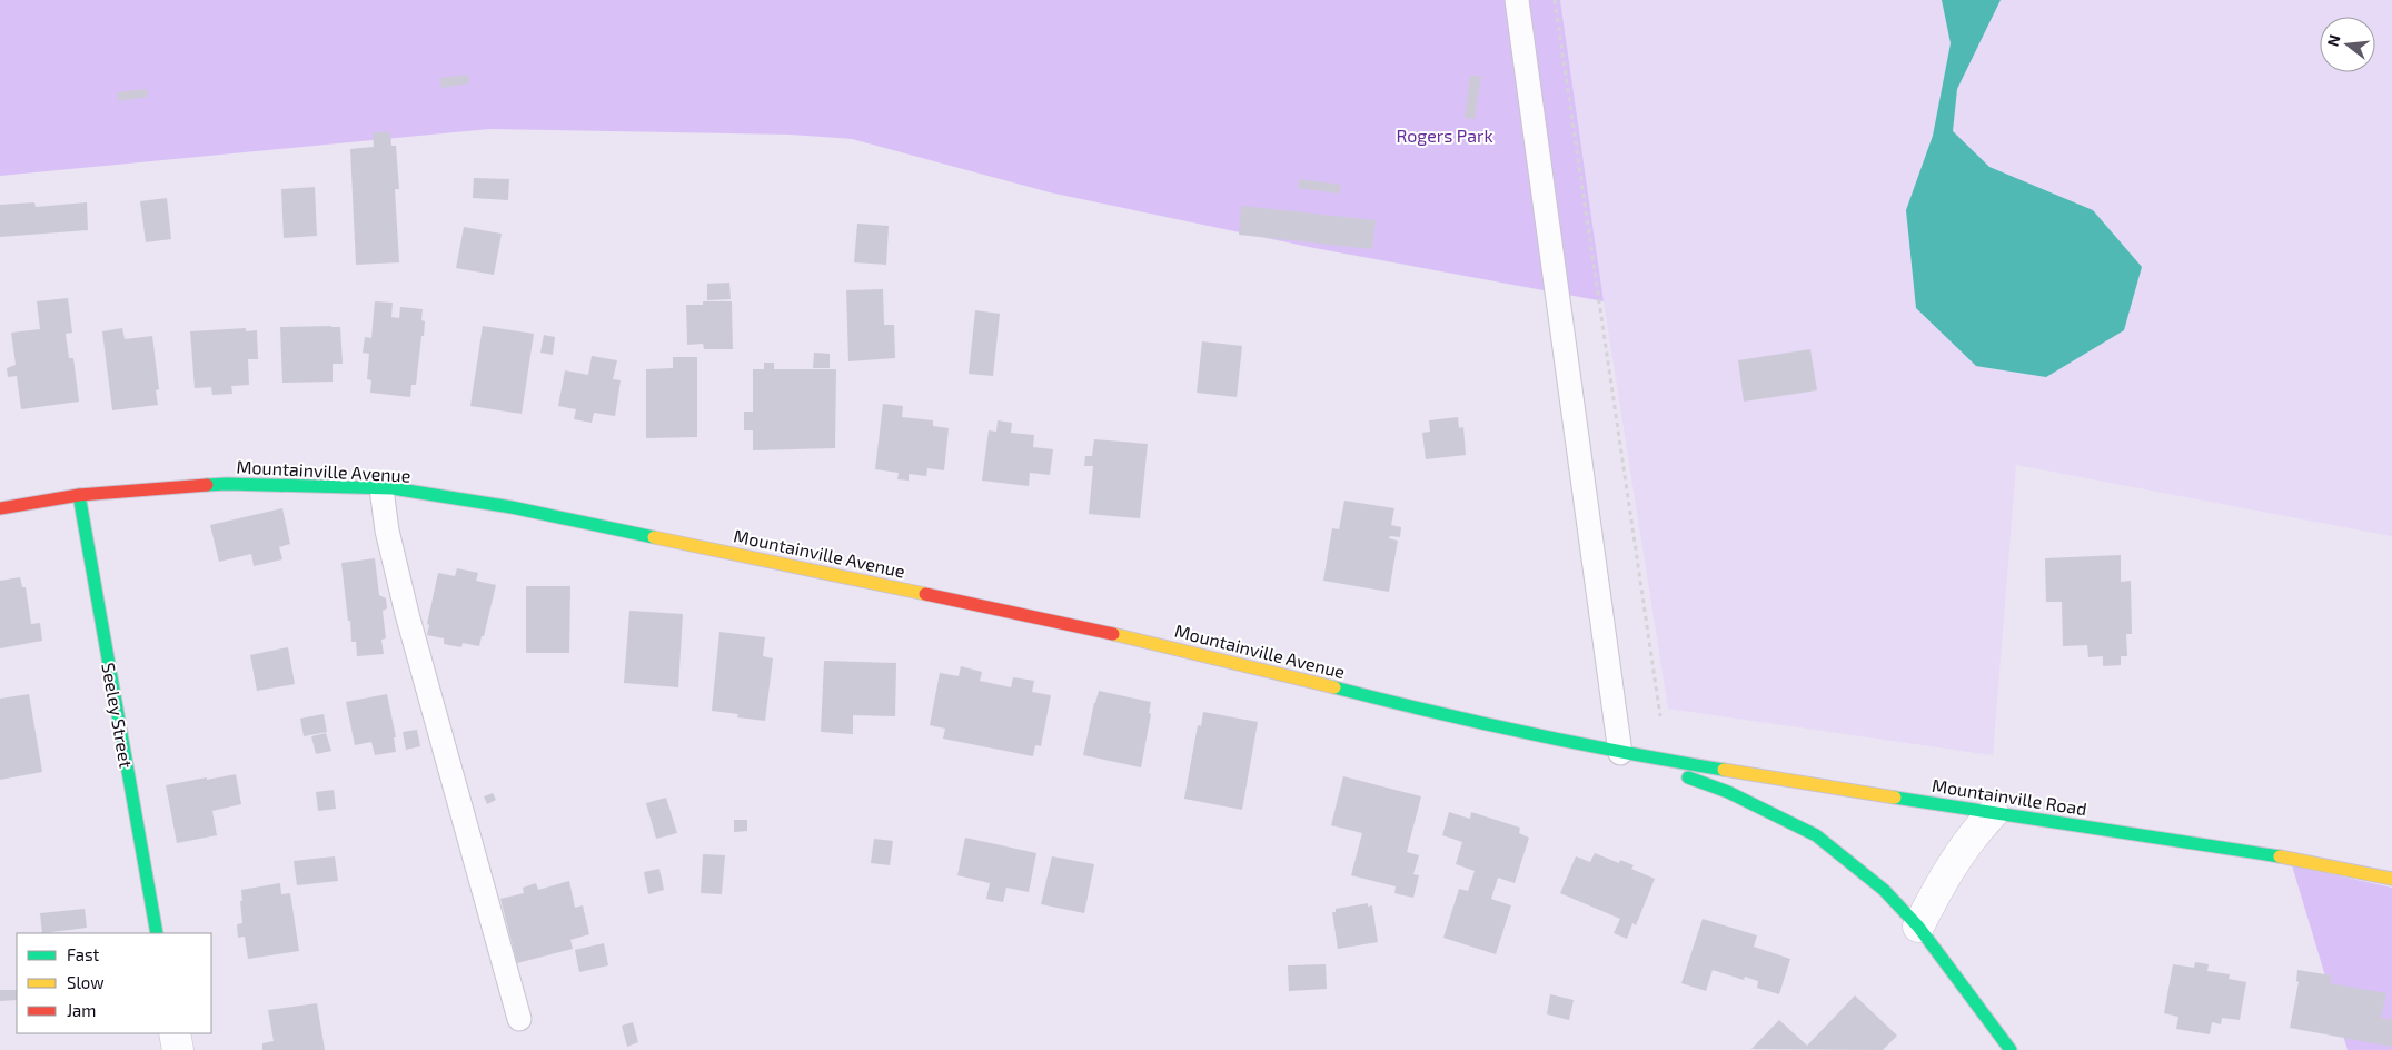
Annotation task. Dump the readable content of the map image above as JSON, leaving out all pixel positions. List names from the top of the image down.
{
  "streets": {
    "street": ["Mountainville Avenue", "Seeley Street", "Mountainville Road"]
  },
  "crossings": [
    ["Mountainville Avenue", "Seeley Street"],
    ["Mountainville Avenue", "Mountainville Road"]
  ],
  "parks": ["Rogers Park"],
  "legend": ["Fast", "Slow", "Jam"],
  "north": "left"
}
